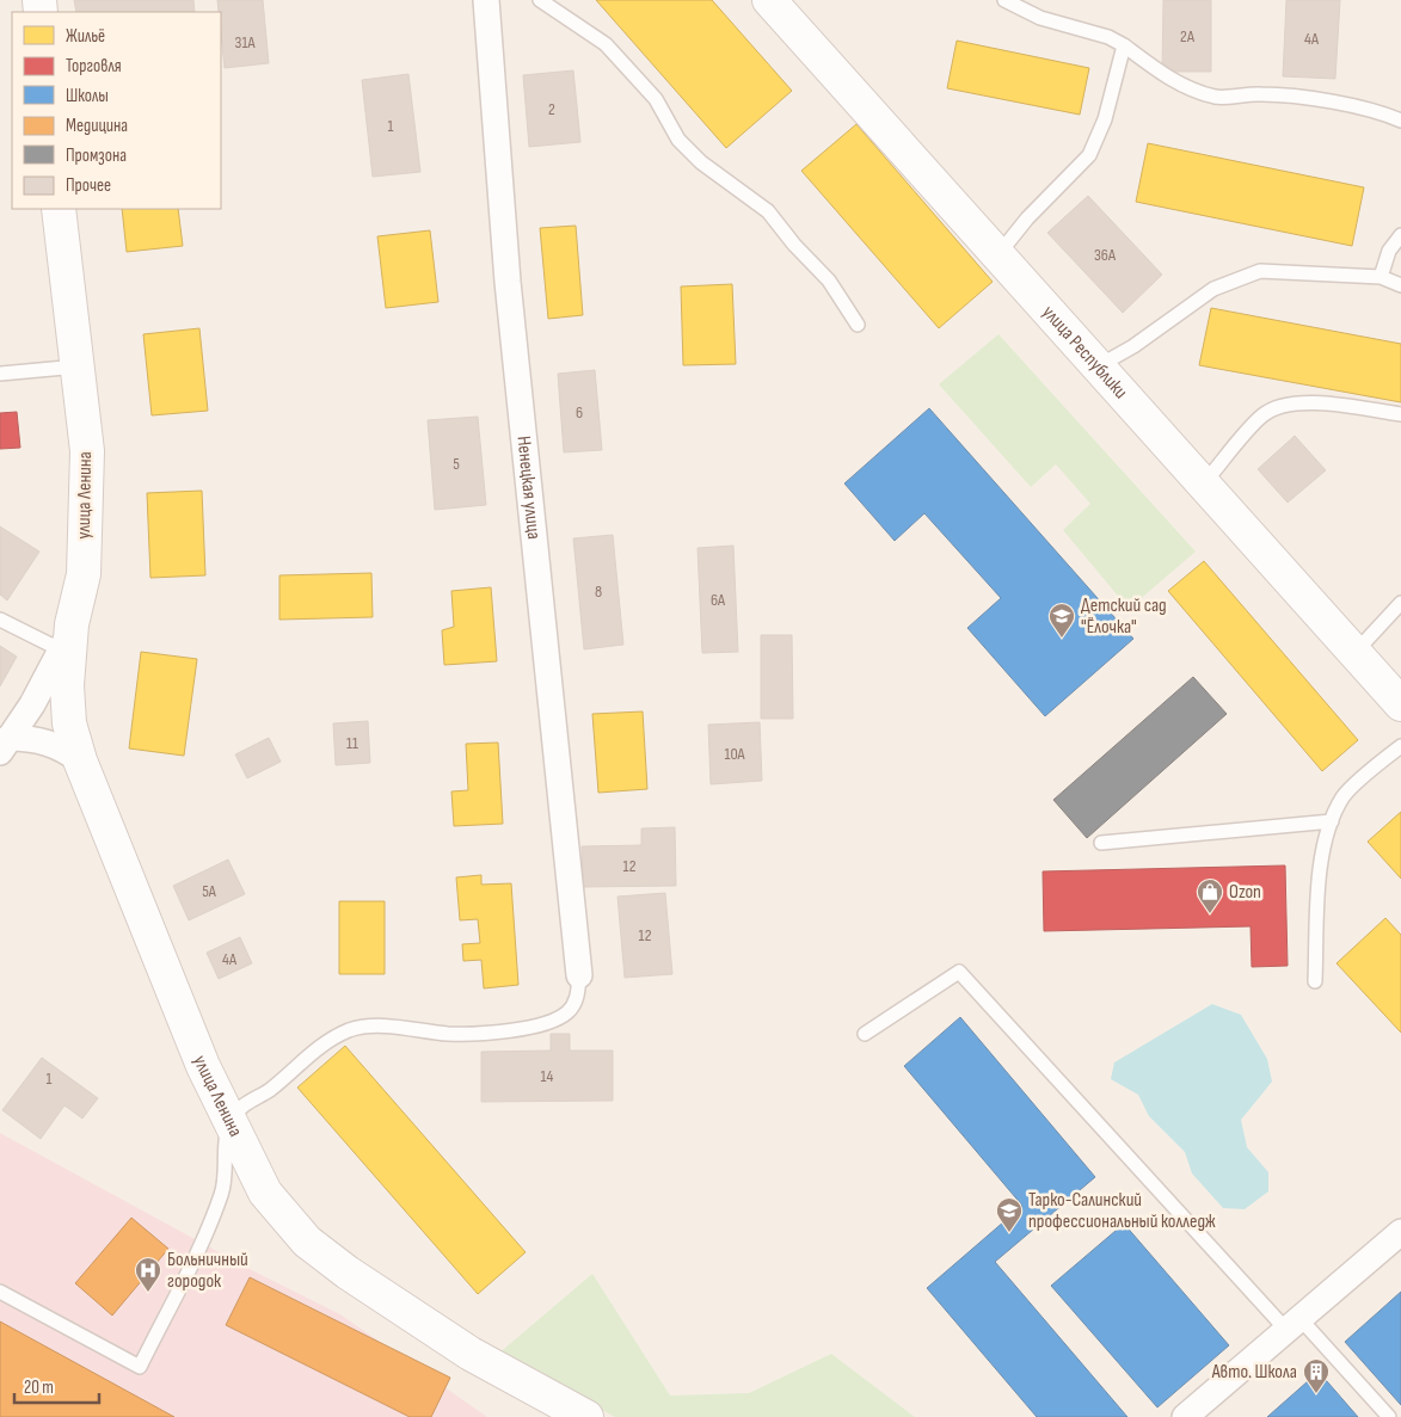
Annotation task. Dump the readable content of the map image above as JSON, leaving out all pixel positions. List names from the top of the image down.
{
  "streets": {
    "street": ["улица Республики", "Ненецкая улица", "улица Ленина"]
  },
  "places": {
    "school or university": ["Детский сад \"Ёлочка\"", "Тарко-Салинский профессиональный колледж"],
    "shop": ["Ozon"],
    "hospital": ["Больничный городок"],
    "building": ["Авто. Школа"]
  },
  "house_numbers": [
    "2А",
    "4А",
    "31А",
    "2",
    "1",
    "36А",
    "6",
    "5",
    "8",
    "6А",
    "11",
    "10А",
    "12",
    "5А",
    "12",
    "4А",
    "14",
    "1"
  ],
  "legend": [
    "Жильё",
    "Торговля",
    "Школы",
    "Медицина",
    "Промзона",
    "Прочее"
  ],
  "scale_bar": "20 m"
}
